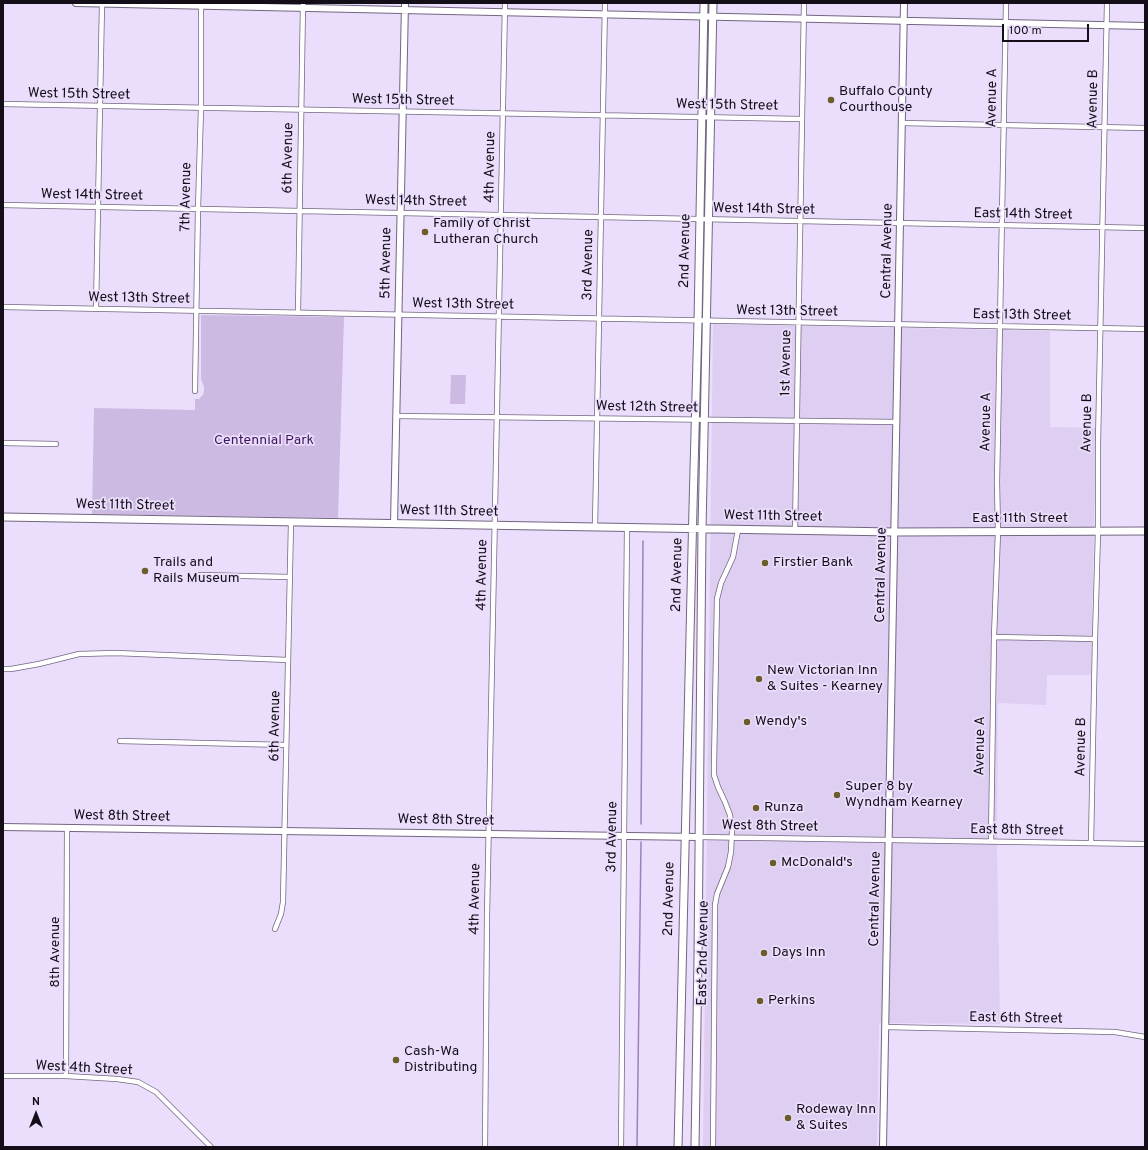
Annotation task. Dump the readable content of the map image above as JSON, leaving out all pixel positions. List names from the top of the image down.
{
  "streets": {
    "main road": ["2nd Avenue", "West 11th Street", "East 11th Street"],
    "street": [
      "West 15th Street",
      "Avenue A",
      "Avenue B",
      "6th Avenue",
      "4th Avenue",
      "West 14th Street",
      "7th Avenue",
      "East 14th Street",
      "Central Avenue",
      "5th Avenue",
      "3rd Avenue",
      "West 13th Street",
      "East 13th Street",
      "1st Avenue",
      "West 12th Street",
      "West 8th Street",
      "East 8th Street",
      "8th Avenue",
      "East 2nd Avenue",
      "East 6th Street",
      "West 4th Street"
    ]
  },
  "crossings": [
    ["West 15th Street", "6th Avenue"],
    ["West 15th Street", "4th Avenue"],
    ["West 15th Street", "7th Avenue"],
    ["West 15th Street", "2nd Avenue"],
    ["West 15th Street", "5th Avenue"],
    ["West 15th Street", "3rd Avenue"],
    ["West 15th Street", "1st Avenue"],
    ["Avenue A", "East 14th Street"],
    ["Avenue A", "East 13th Street"],
    ["Avenue A", "East 11th Street"],
    ["Avenue A", "East 8th Street"],
    ["Avenue B", "East 14th Street"],
    ["Avenue B", "East 13th Street"],
    ["Avenue B", "East 11th Street"],
    ["Avenue B", "East 8th Street"],
    ["6th Avenue", "West 14th Street"],
    ["6th Avenue", "West 13th Street"],
    ["6th Avenue", "West 11th Street"],
    ["6th Avenue", "West 8th Street"],
    ["4th Avenue", "West 14th Street"],
    ["4th Avenue", "West 13th Street"],
    ["4th Avenue", "West 12th Street"],
    ["4th Avenue", "West 11th Street"],
    ["4th Avenue", "West 8th Street"],
    ["West 14th Street", "7th Avenue"],
    ["West 14th Street", "East 14th Street"],
    ["West 14th Street", "2nd Avenue"],
    ["West 14th Street", "Central Avenue"],
    ["West 14th Street", "5th Avenue"],
    ["West 14th Street", "3rd Avenue"],
    ["West 14th Street", "1st Avenue"],
    ["7th Avenue", "West 13th Street"],
    ["East 14th Street", "Central Avenue"],
    ["2nd Avenue", "West 13th Street"],
    ["2nd Avenue", "West 12th Street"],
    ["2nd Avenue", "West 11th Street"],
    ["2nd Avenue", "West 8th Street"],
    ["Central Avenue", "West 13th Street"],
    ["Central Avenue", "East 13th Street"],
    ["Central Avenue", "West 12th Street"],
    ["Central Avenue", "West 11th Street"],
    ["Central Avenue", "East 11th Street"],
    ["Central Avenue", "West 8th Street"],
    ["Central Avenue", "East 8th Street"],
    ["Central Avenue", "East 6th Street"],
    ["5th Avenue", "West 13th Street"],
    ["5th Avenue", "West 12th Street"],
    ["5th Avenue", "West 11th Street"],
    ["3rd Avenue", "West 13th Street"],
    ["3rd Avenue", "West 12th Street"],
    ["3rd Avenue", "West 11th Street"],
    ["3rd Avenue", "West 8th Street"],
    ["West 13th Street", "East 13th Street"],
    ["West 13th Street", "1st Avenue"],
    ["1st Avenue", "West 12th Street"],
    ["1st Avenue", "West 11th Street"],
    ["West 11th Street", "East 11th Street"],
    ["West 11th Street", "East 2nd Avenue"],
    ["West 8th Street", "East 8th Street"],
    ["West 8th Street", "8th Avenue"],
    ["West 8th Street", "East 2nd Avenue"],
    ["8th Avenue", "West 4th Street"]
  ],
  "parks": ["Centennial Park"],
  "places": [
    "Buffalo County Courthouse",
    "Family of Christ Lutheran Church",
    "Firstier Bank",
    "Trails and Rails Museum",
    "New Victorian Inn & Suites - Kearney",
    "Wendy's",
    "Super 8 by Wyndham Kearney",
    "Runza",
    "McDonald's",
    "Days Inn",
    "Perkins",
    "Cash-Wa Distributing",
    "Rodeway Inn & Suites"
  ],
  "scale_bar": "100 m",
  "north": "top"
}
